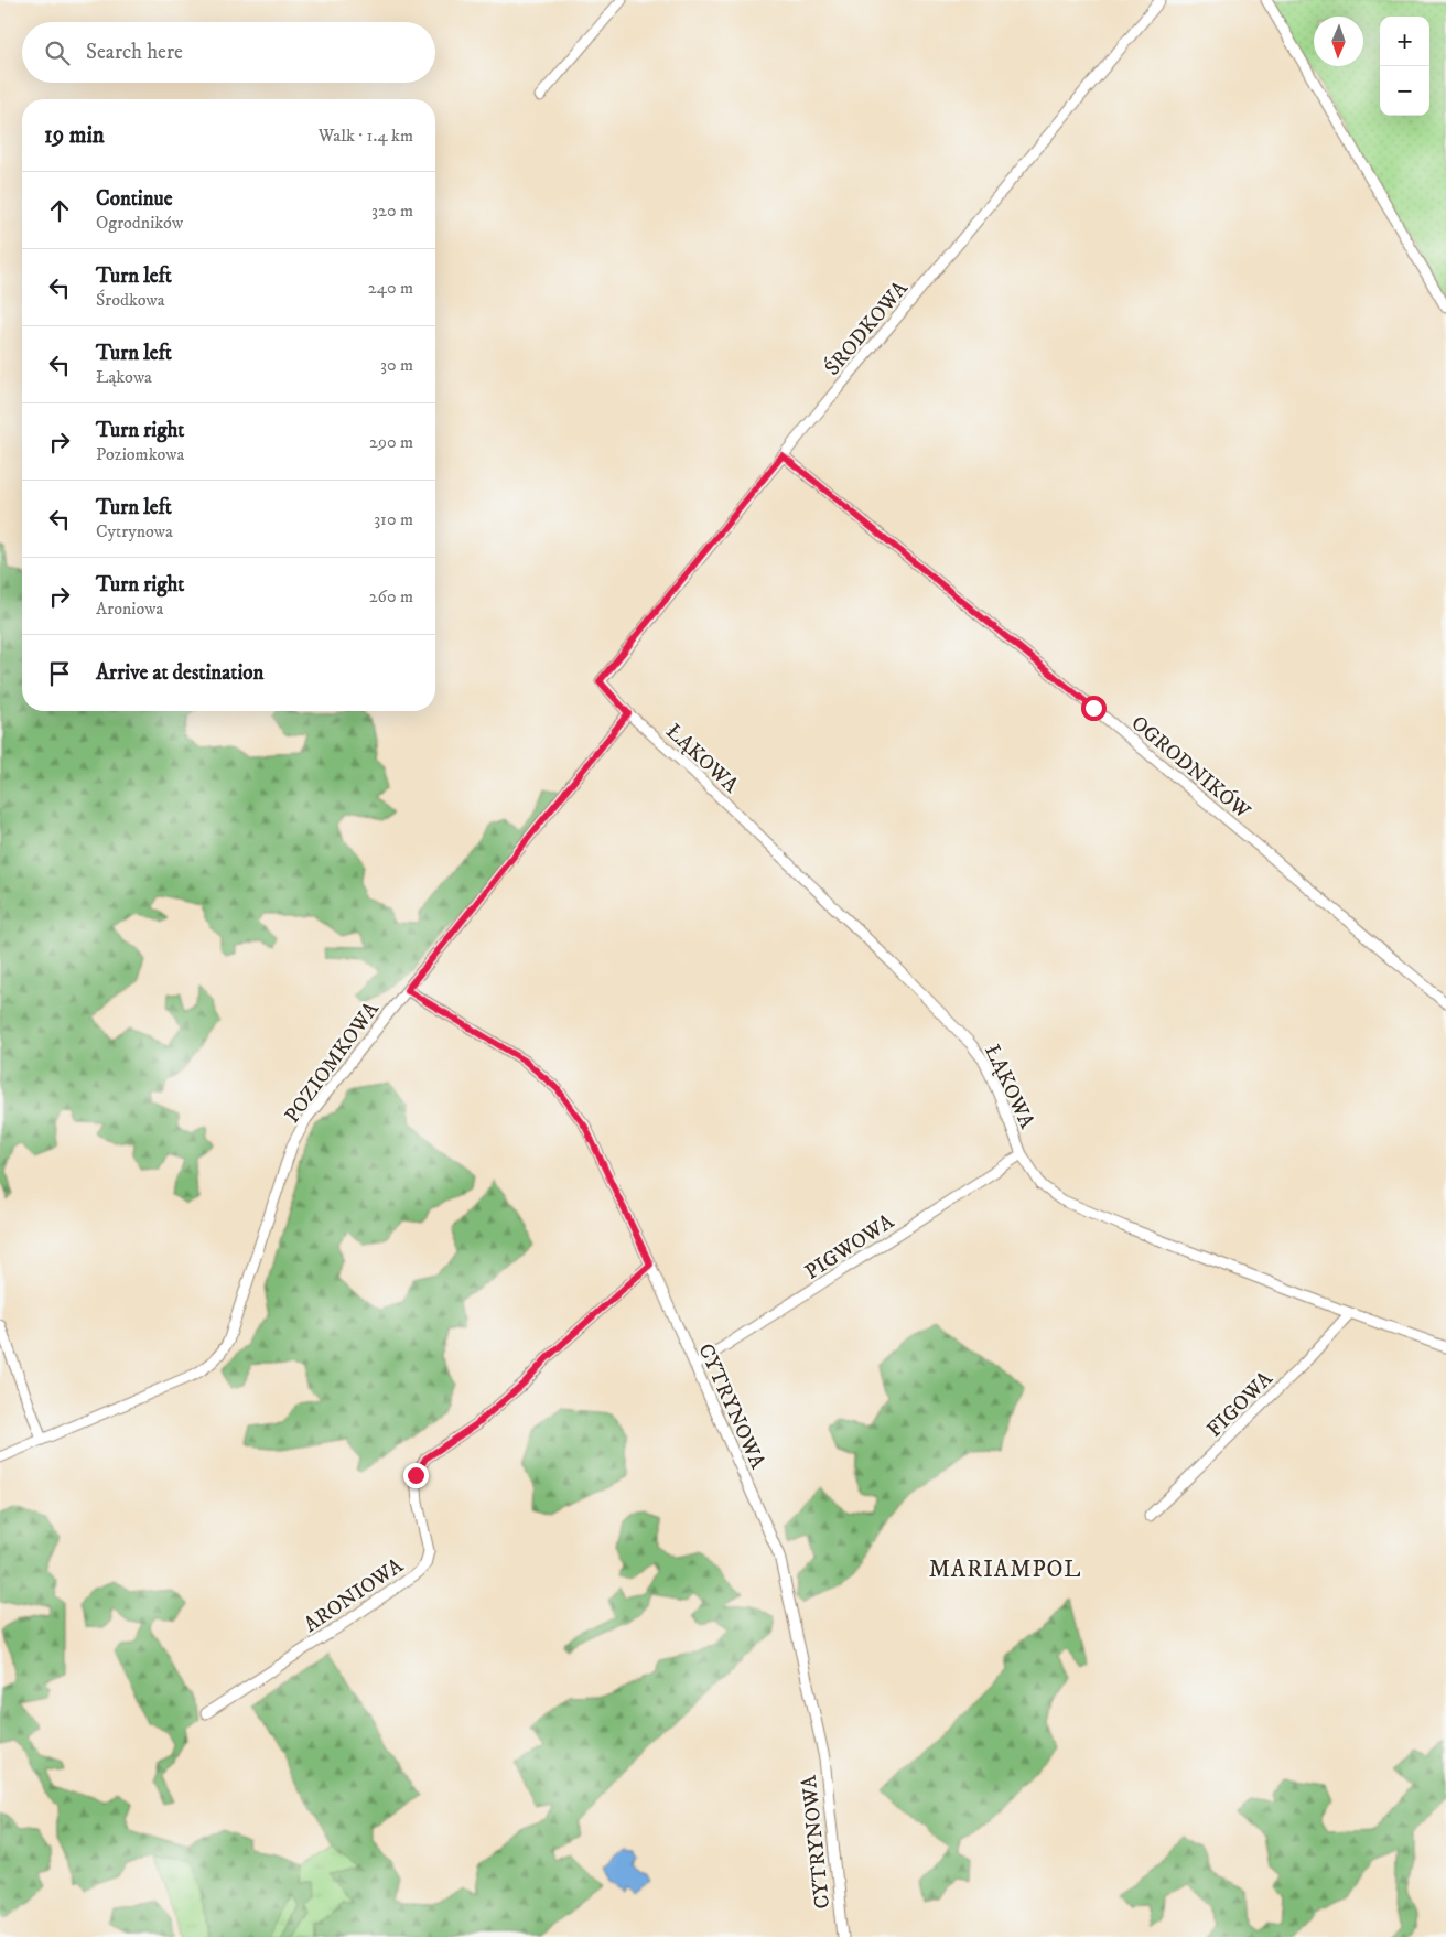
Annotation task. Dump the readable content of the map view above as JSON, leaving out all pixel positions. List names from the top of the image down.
{
  "streets": {
    "street": [
      "ŚRODKOWA",
      "ŁĄKOWA",
      "OGRODNIKÓW",
      "POZIOMKOWA",
      "PIGWOWA",
      "FIGOWA",
      "CYTRYNOWA",
      "ARONIOWA"
    ]
  },
  "crossings": [
    ["ŚRODKOWA", "ŁĄKOWA"],
    ["ŚRODKOWA", "OGRODNIKÓW"],
    ["ŁĄKOWA", "POZIOMKOWA"],
    ["ŁĄKOWA", "PIGWOWA"],
    ["ŁĄKOWA", "FIGOWA"],
    ["POZIOMKOWA", "CYTRYNOWA"],
    ["PIGWOWA", "CYTRYNOWA"],
    ["CYTRYNOWA", "ARONIOWA"]
  ],
  "districts": ["MARIAMPOL"],
  "north": "bottom",
  "page": {
    "map_buttons": ["+", "−"],
    "search": "Search here",
    "heading": ["19 min", "Walk · 1.4 km"],
    "list": [
      ["Continue", "Ogrodników", "320 m"],
      ["Turn left", "Środkowa", "240 m"],
      ["Turn left", "Łąkowa", "30 m"],
      ["Turn right", "Poziomkowa", "290 m"],
      ["Turn left", "Cytrynowa", "310 m"],
      ["Turn right", "Aroniowa", "260 m"],
      "Arrive at destination"
    ]
  }
}
